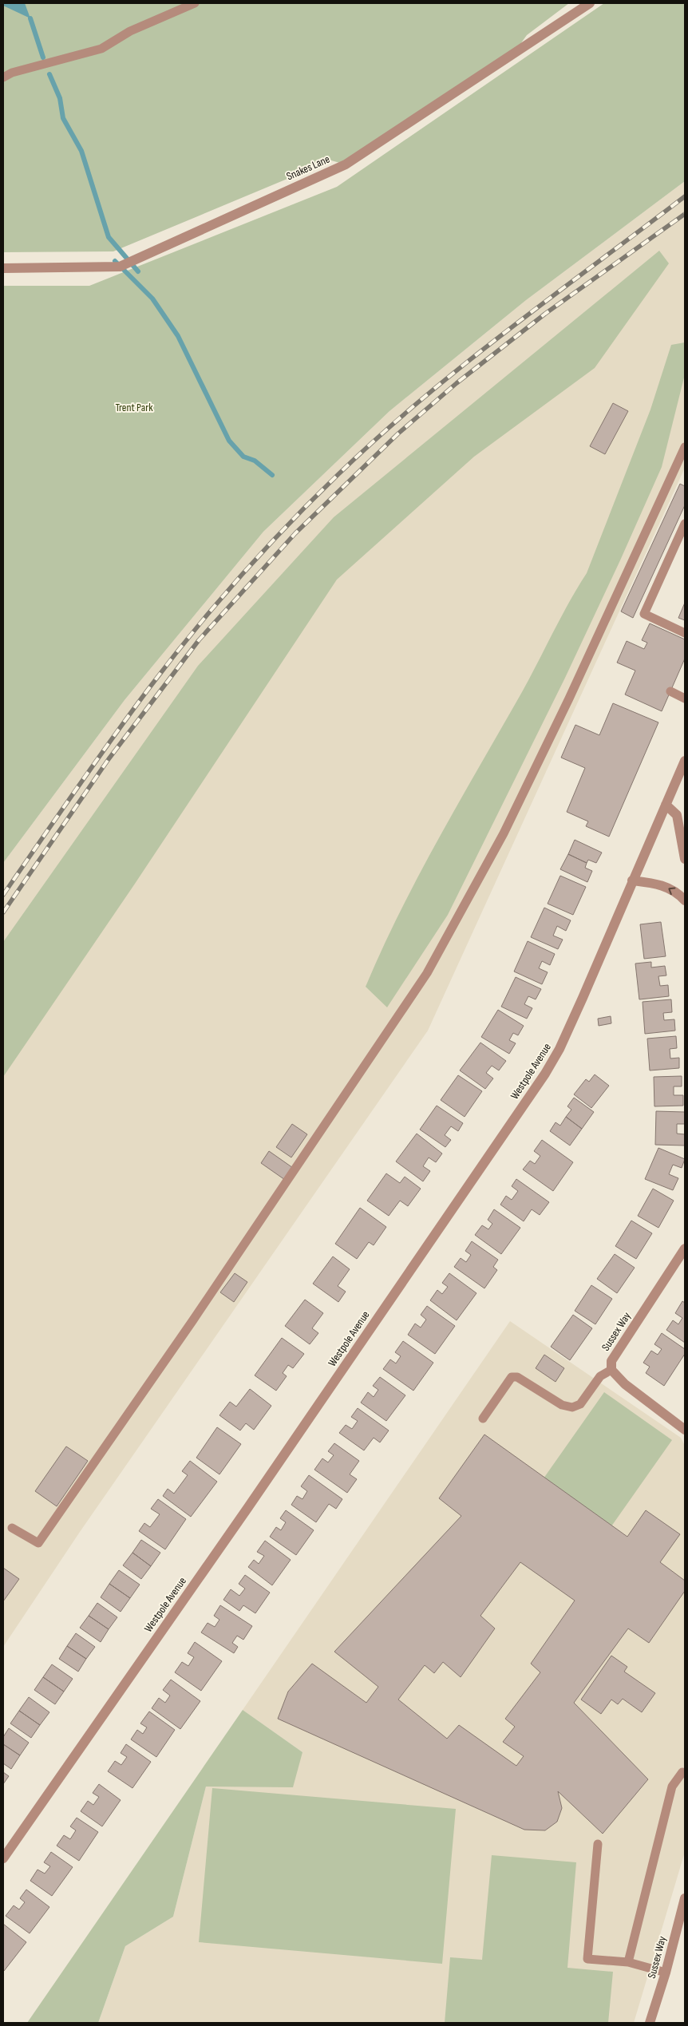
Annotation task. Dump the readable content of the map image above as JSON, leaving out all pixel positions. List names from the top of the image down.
{
  "streets": {
    "street": ["Snakes Lane", "Westpole Avenue", "Sussex Way"]
  },
  "parks": ["Trent Park"]
}
